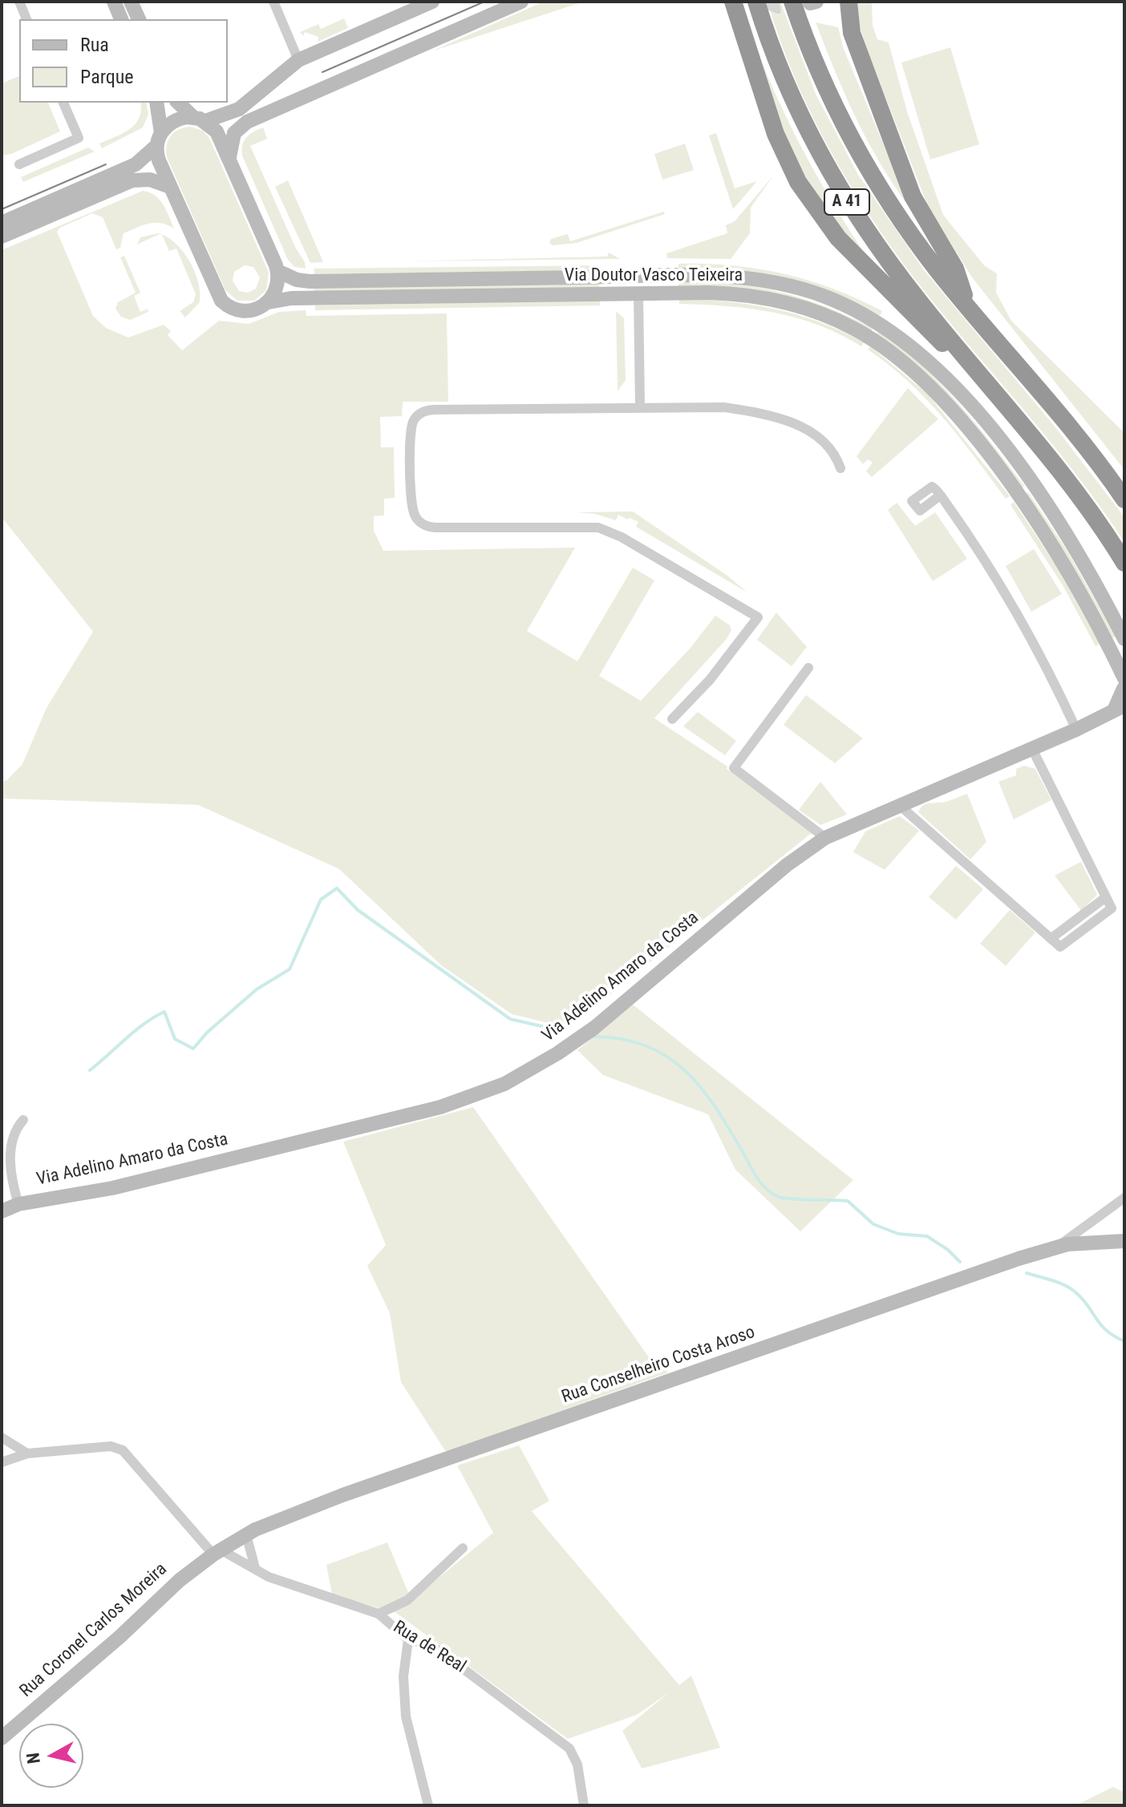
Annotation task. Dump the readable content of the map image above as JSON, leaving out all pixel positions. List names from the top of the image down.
{
  "streets": {
    "highway": ["A 41"],
    "main road": [
      "Via Doutor Vasco Teixeira",
      "Via Adelino Amaro da Costa",
      "Rua Conselheiro Costa Aroso",
      "Rua Coronel Carlos Moreira"
    ],
    "street": ["Rua de Real"]
  },
  "crossings": [
    ["Via Doutor Vasco Teixeira", "Via Adelino Amaro da Costa"],
    ["Rua Conselheiro Costa Aroso", "Rua Coronel Carlos Moreira"],
    ["Rua Conselheiro Costa Aroso", "Rua de Real"],
    ["Rua Coronel Carlos Moreira", "Rua de Real"]
  ],
  "legend": ["Rua", "Parque"],
  "north": "left"
}
